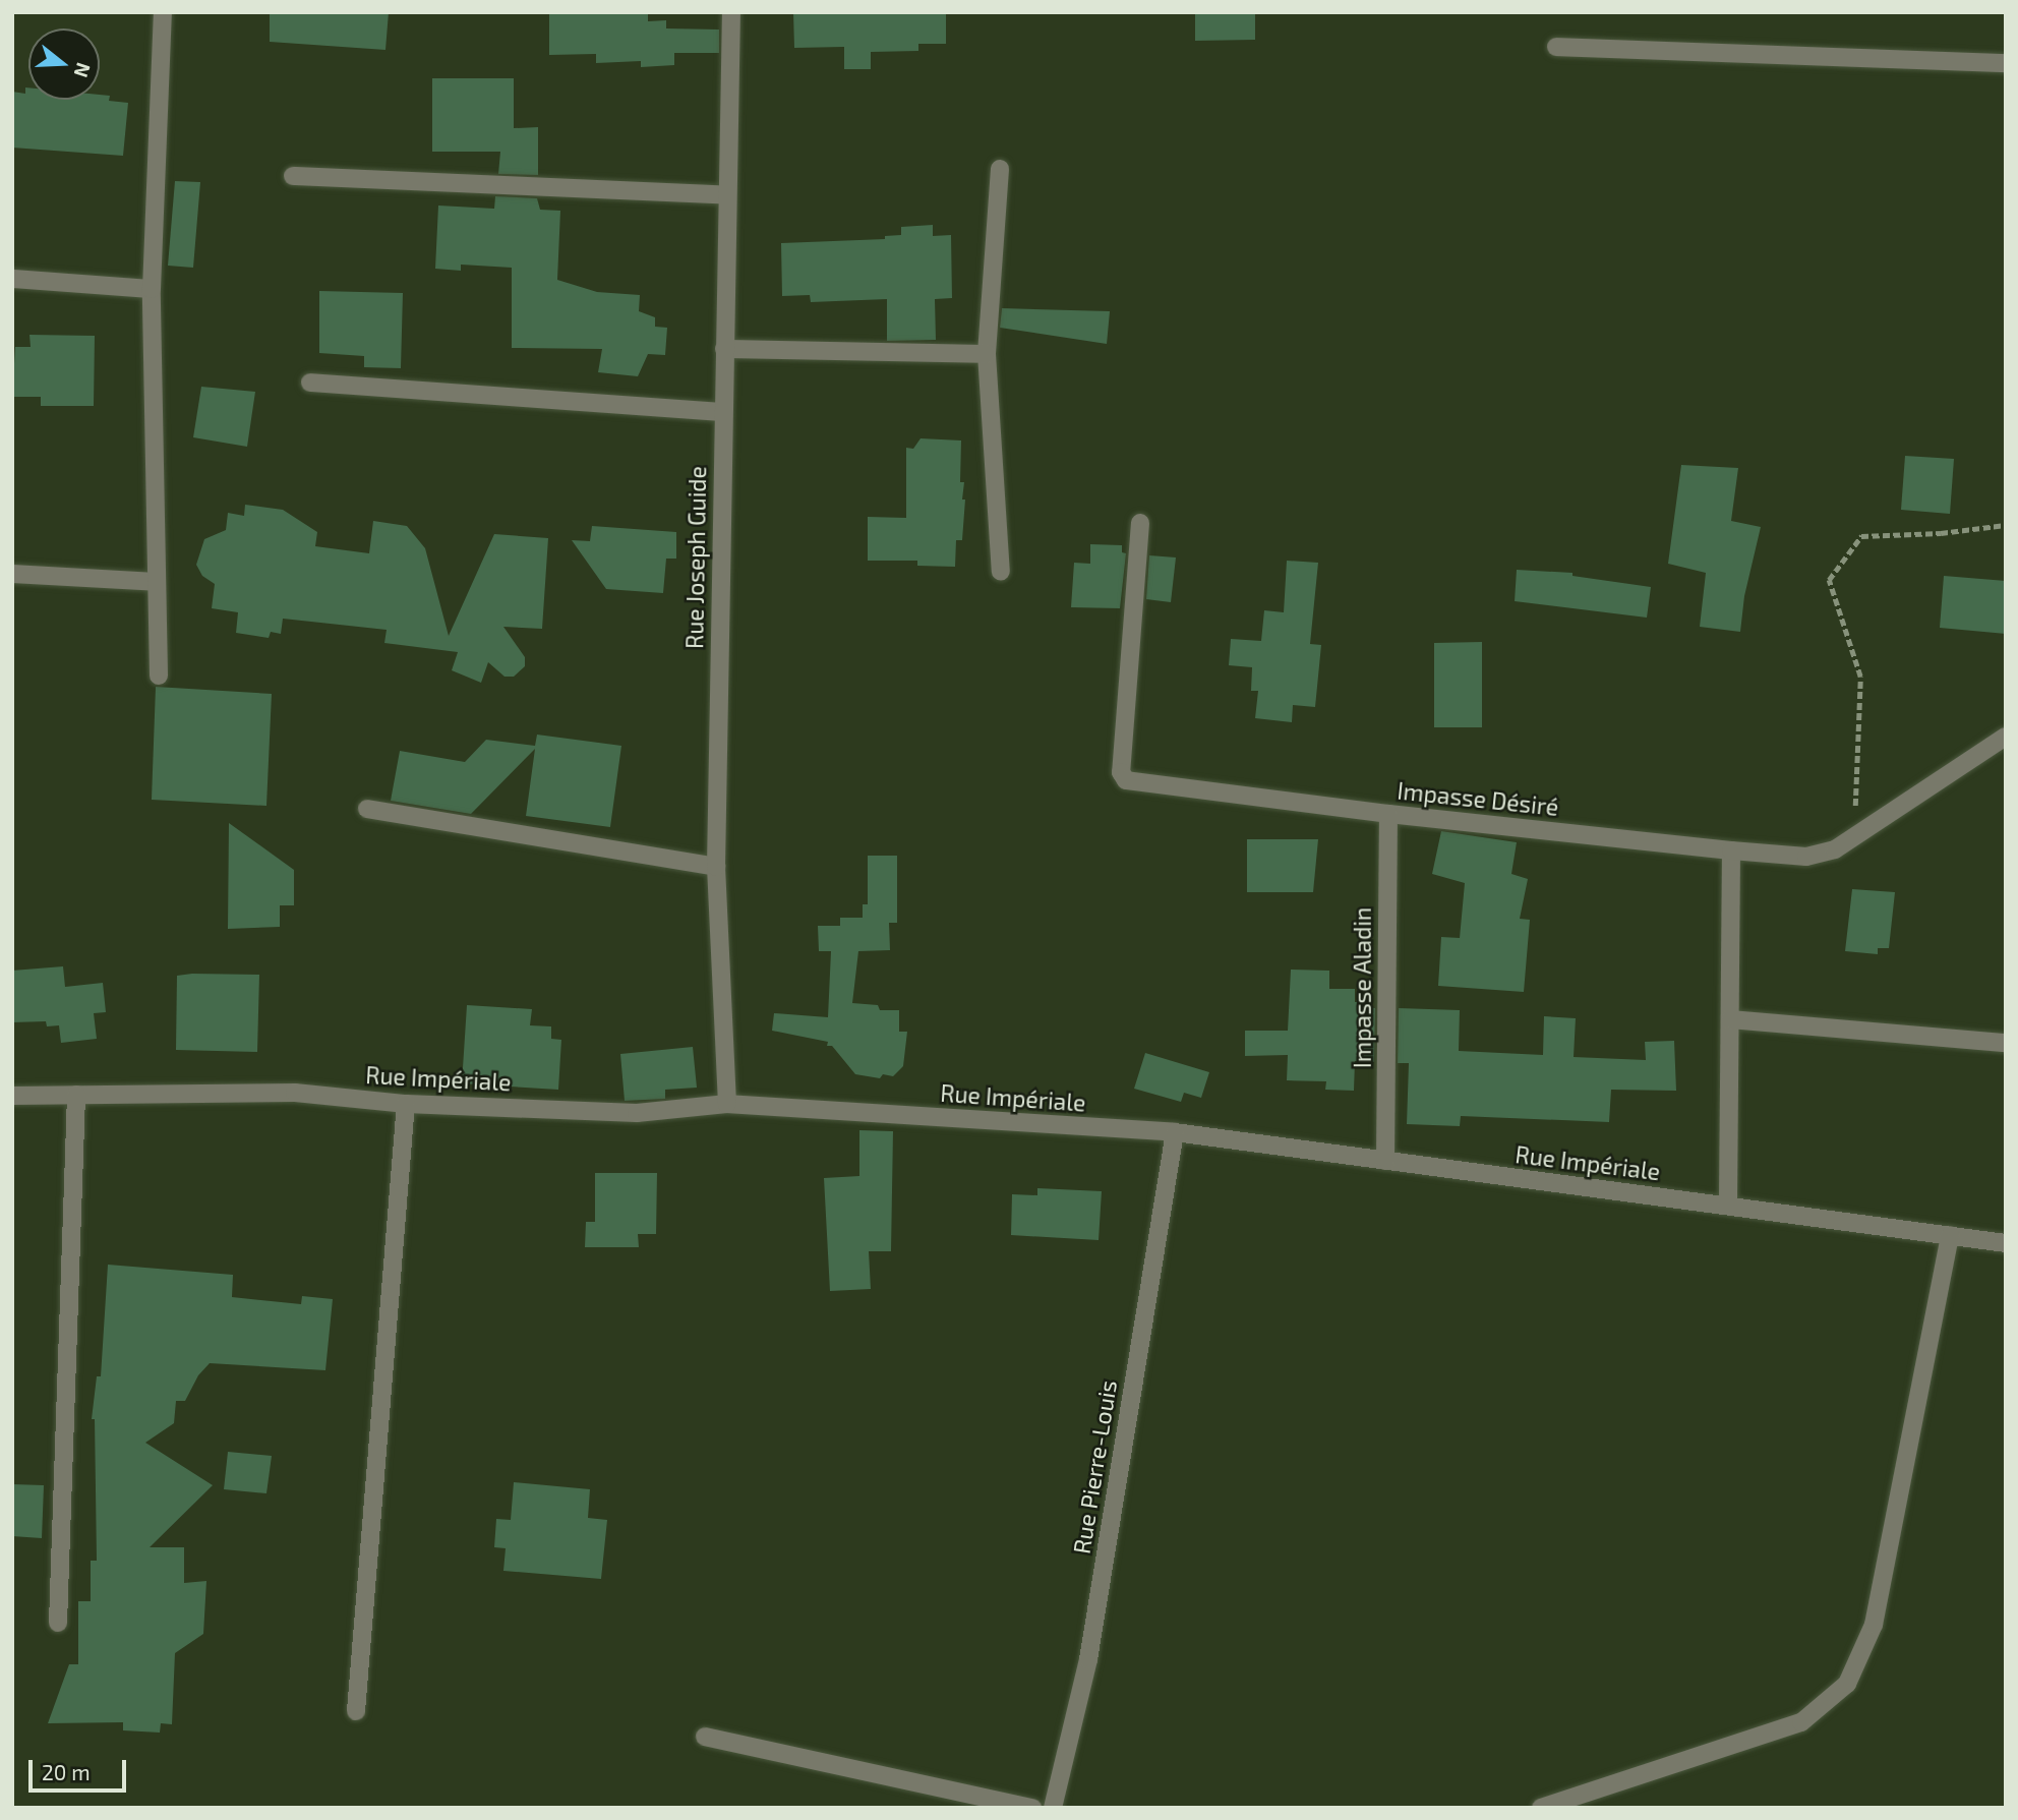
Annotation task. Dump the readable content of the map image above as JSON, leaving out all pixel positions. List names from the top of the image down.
{
  "streets": {
    "street": [
      "Rue Joseph Guide",
      "Impasse Désiré",
      "Impasse Aladin",
      "Rue Impériale",
      "Rue Pierre-Louis"
    ]
  },
  "crossings": [
    ["Rue Joseph Guide", "Rue Impériale"],
    ["Impasse Désiré", "Impasse Aladin"],
    ["Impasse Aladin", "Rue Impériale"],
    ["Rue Impériale", "Rue Pierre-Louis"]
  ],
  "scale_bar": "20 m",
  "north": "right"
}
